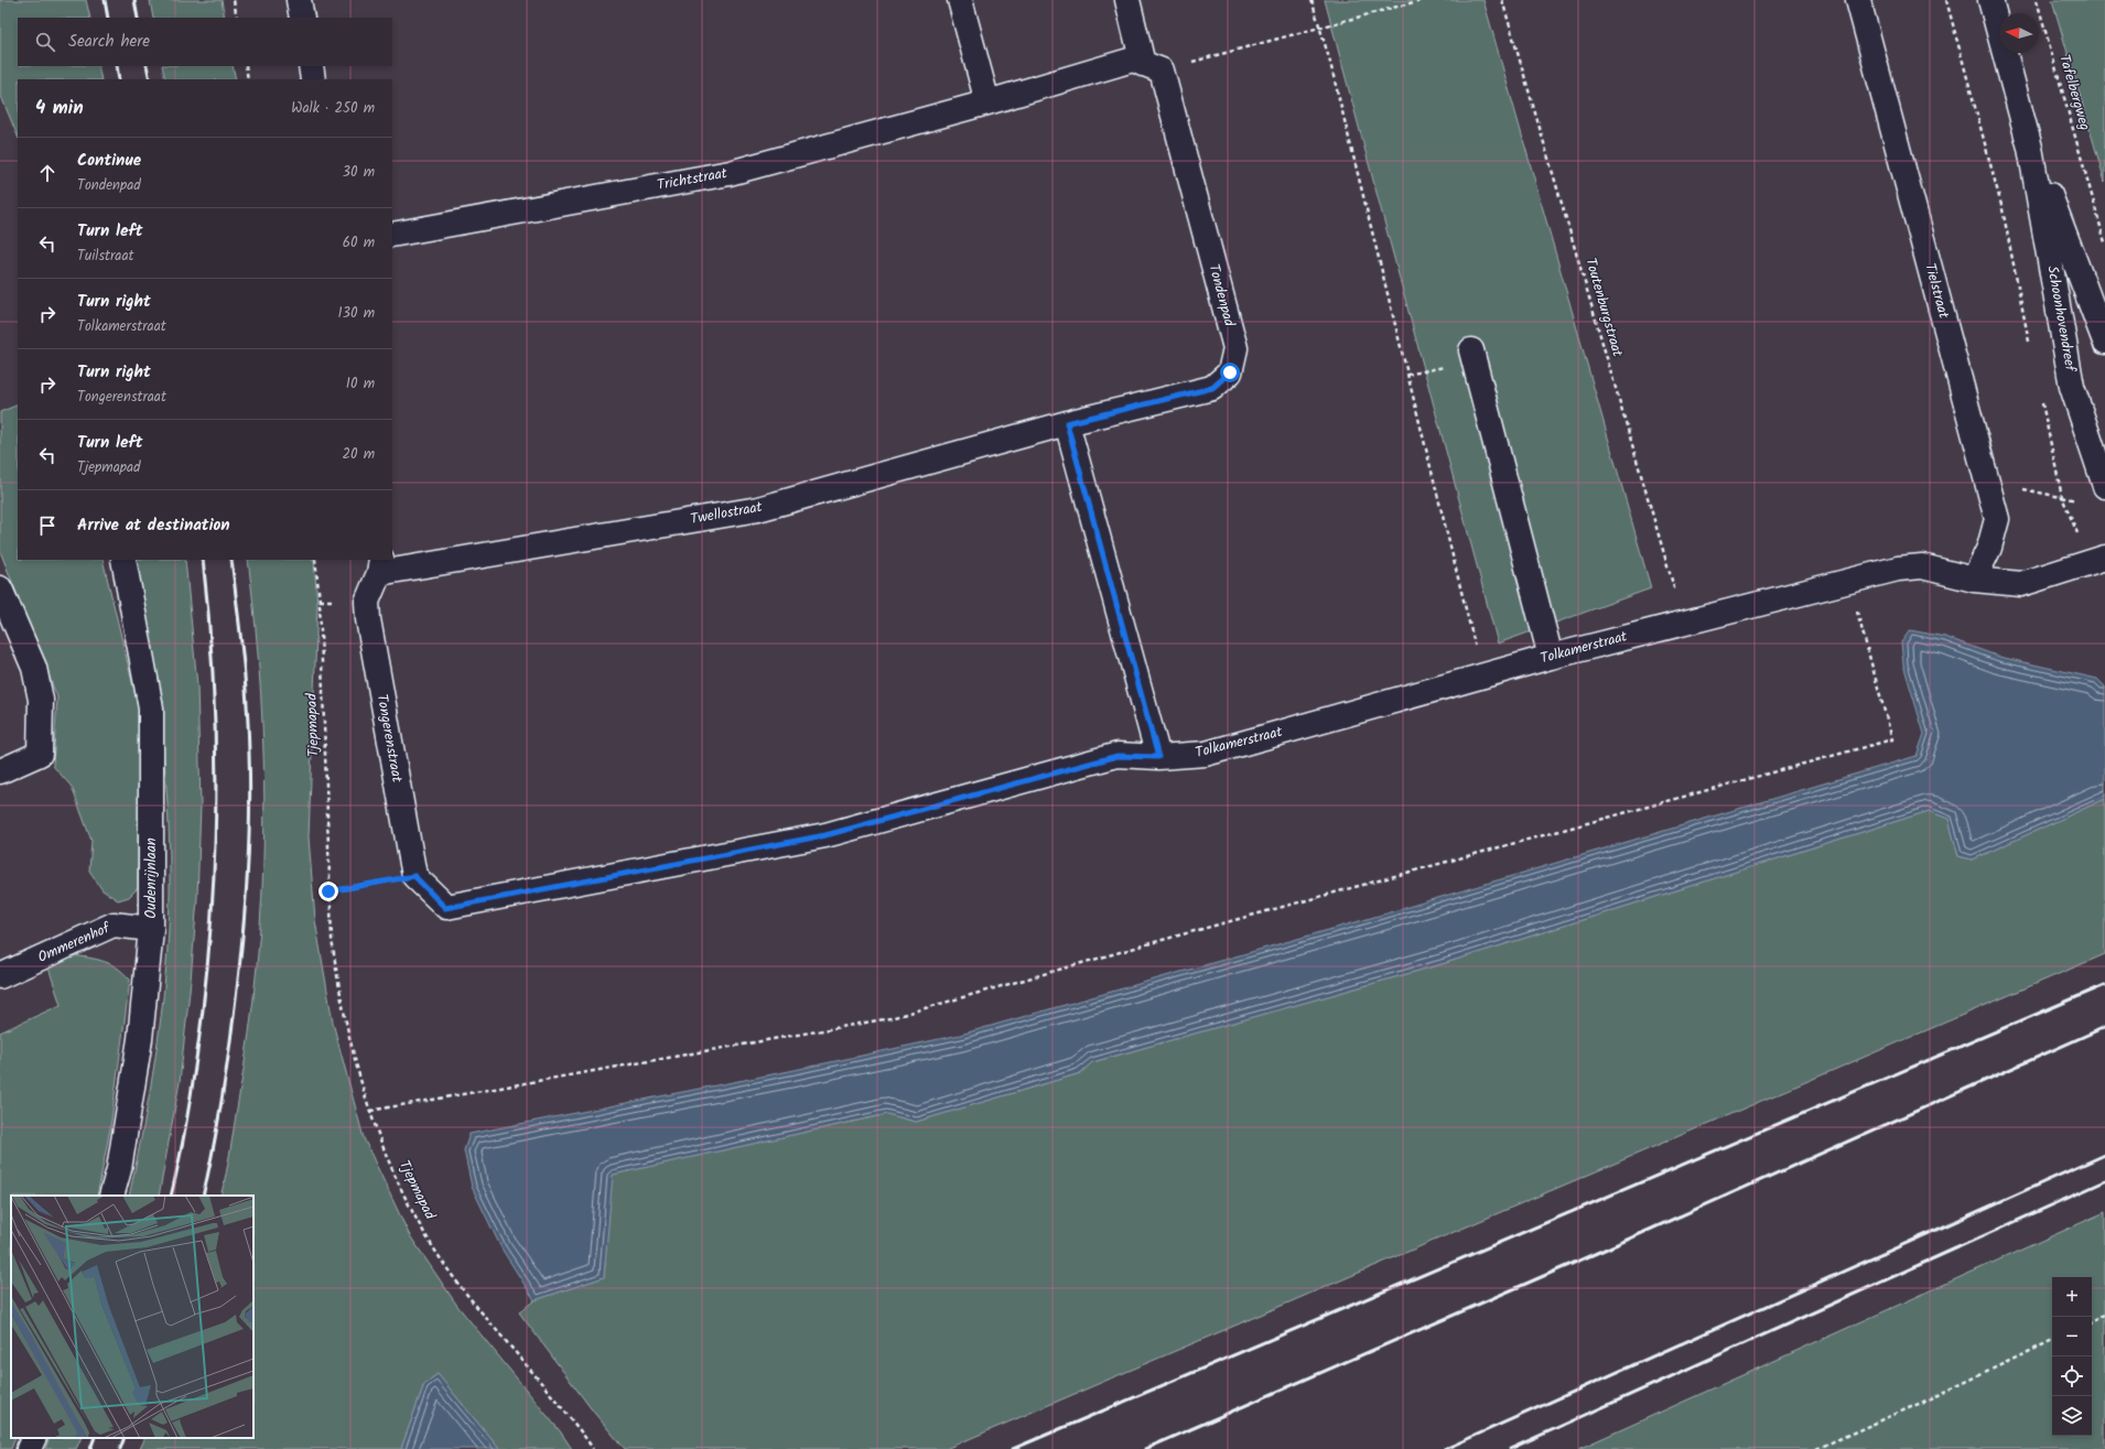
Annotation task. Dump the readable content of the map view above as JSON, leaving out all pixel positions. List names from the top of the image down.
{
  "streets": {
    "street": [
      "Trichtstraat",
      "Tielstraat",
      "Tondenpad",
      "Schoonhovendreef",
      "Twellostraat",
      "Tolkamerstraat",
      "Tongerenstraat",
      "Oudenrijnlaan",
      "Ommerenhof"
    ],
    "path": ["Tafelbergweg", "Toutenburgstraat", "Tjepmapad"]
  },
  "crossings": [
    ["Tielstraat", "Tolkamerstraat"],
    ["Tondenpad", "Twellostraat"],
    ["Toutenburgstraat", "Tolkamerstraat"],
    ["Twellostraat", "Tongerenstraat"],
    ["Tolkamerstraat", "Tongerenstraat"],
    ["Oudenrijnlaan", "Ommerenhof"]
  ],
  "north": "left",
  "page": {
    "search": "Search here",
    "heading": ["4 min", "Walk · 250 m"],
    "list": [
      ["Continue", "Tondenpad", "30 m"],
      ["Turn left", "Tuilstraat", "60 m"],
      ["Turn right", "Tolkamerstraat", "130 m"],
      ["Turn right", "Tongerenstraat", "10 m"],
      ["Turn left", "Tjepmapad", "20 m"],
      "Arrive at destination"
    ],
    "map_buttons": ["+", "−"]
  }
}
